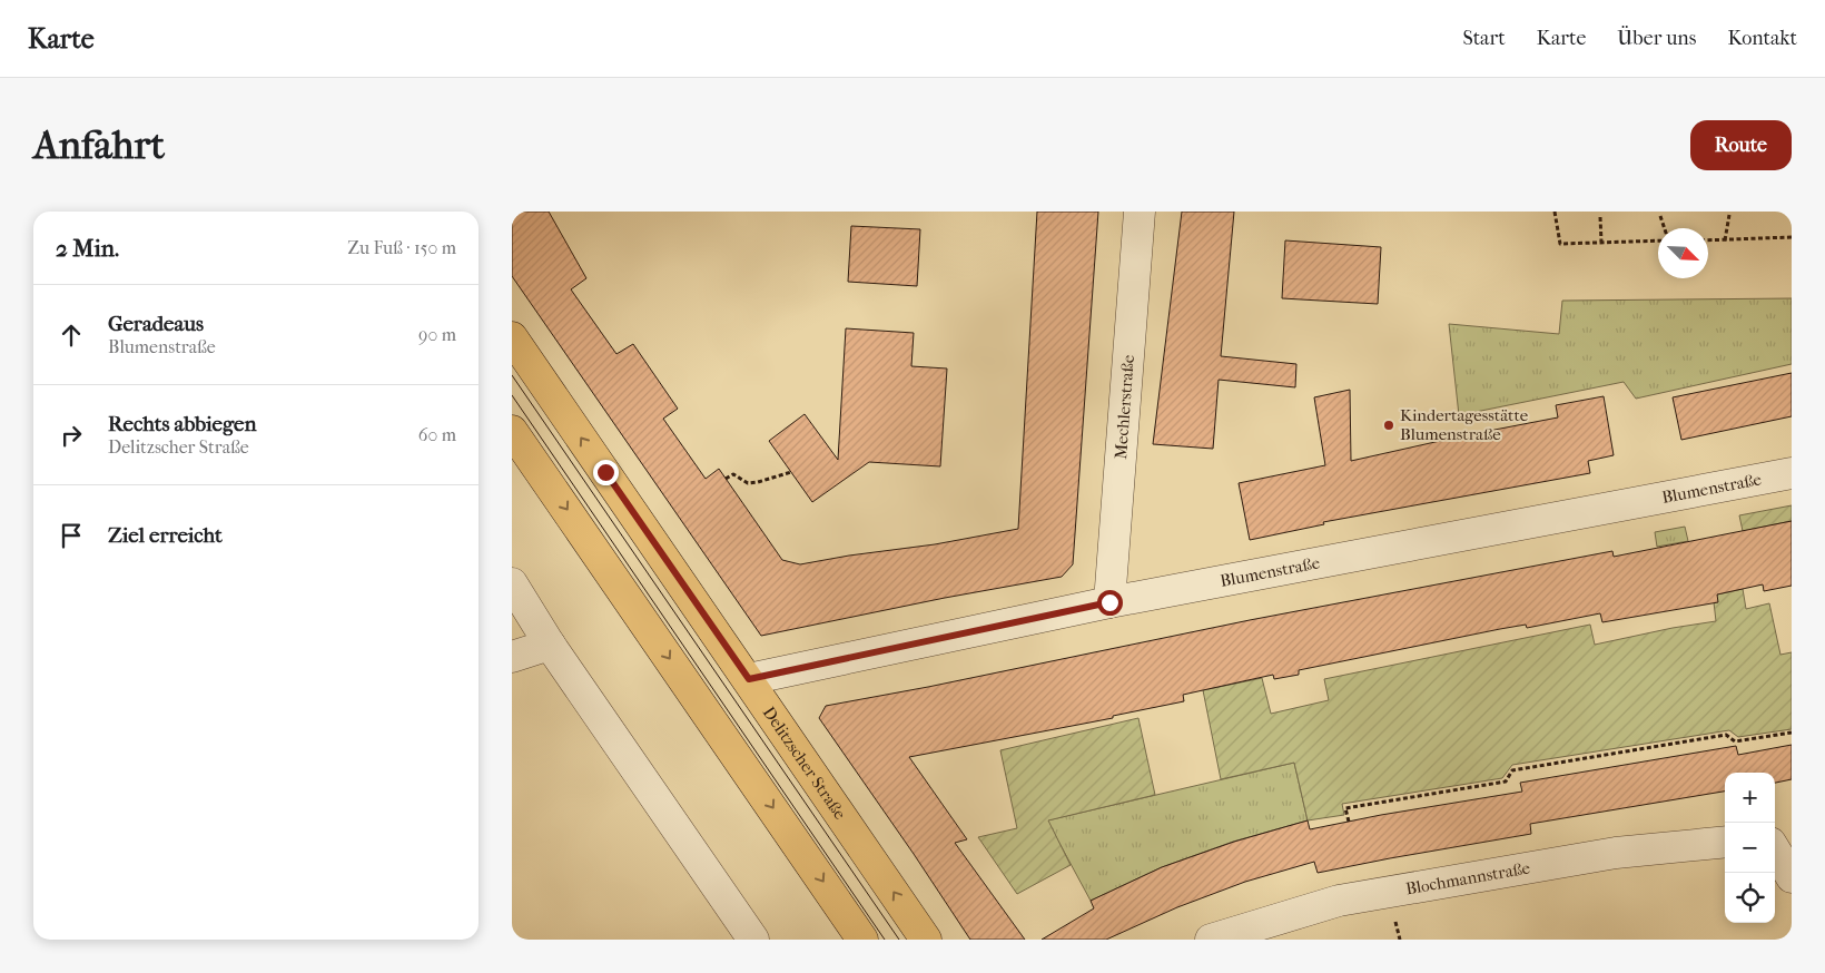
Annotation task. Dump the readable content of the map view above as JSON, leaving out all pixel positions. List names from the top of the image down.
{
  "streets": {
    "main road": ["Delitzscher Straße"],
    "street": ["Mechlerstraße", "Blumenstraße", "Blochmannstraße"]
  },
  "crossings": [
    ["Mechlerstraße", "Blumenstraße"],
    ["Blumenstraße", "Delitzscher Straße"]
  ],
  "places": ["Kindertagesstätte Blumenstraße"],
  "north": "bottom right",
  "page": {
    "header": "Karte",
    "nav": [
      "Start",
      "Karte",
      "Über uns",
      "Kontakt"
    ],
    "buttons": "Route",
    "title": "Anfahrt",
    "heading": ["2 Min.", "Zu Fuß · 150 m"],
    "list": [
      ["Geradeaus", "Blumenstraße", "90 m"],
      ["Rechts abbiegen", "Delitzscher Straße", "60 m"],
      "Ziel erreicht"
    ],
    "map_buttons": ["+", "−"]
  }
}
